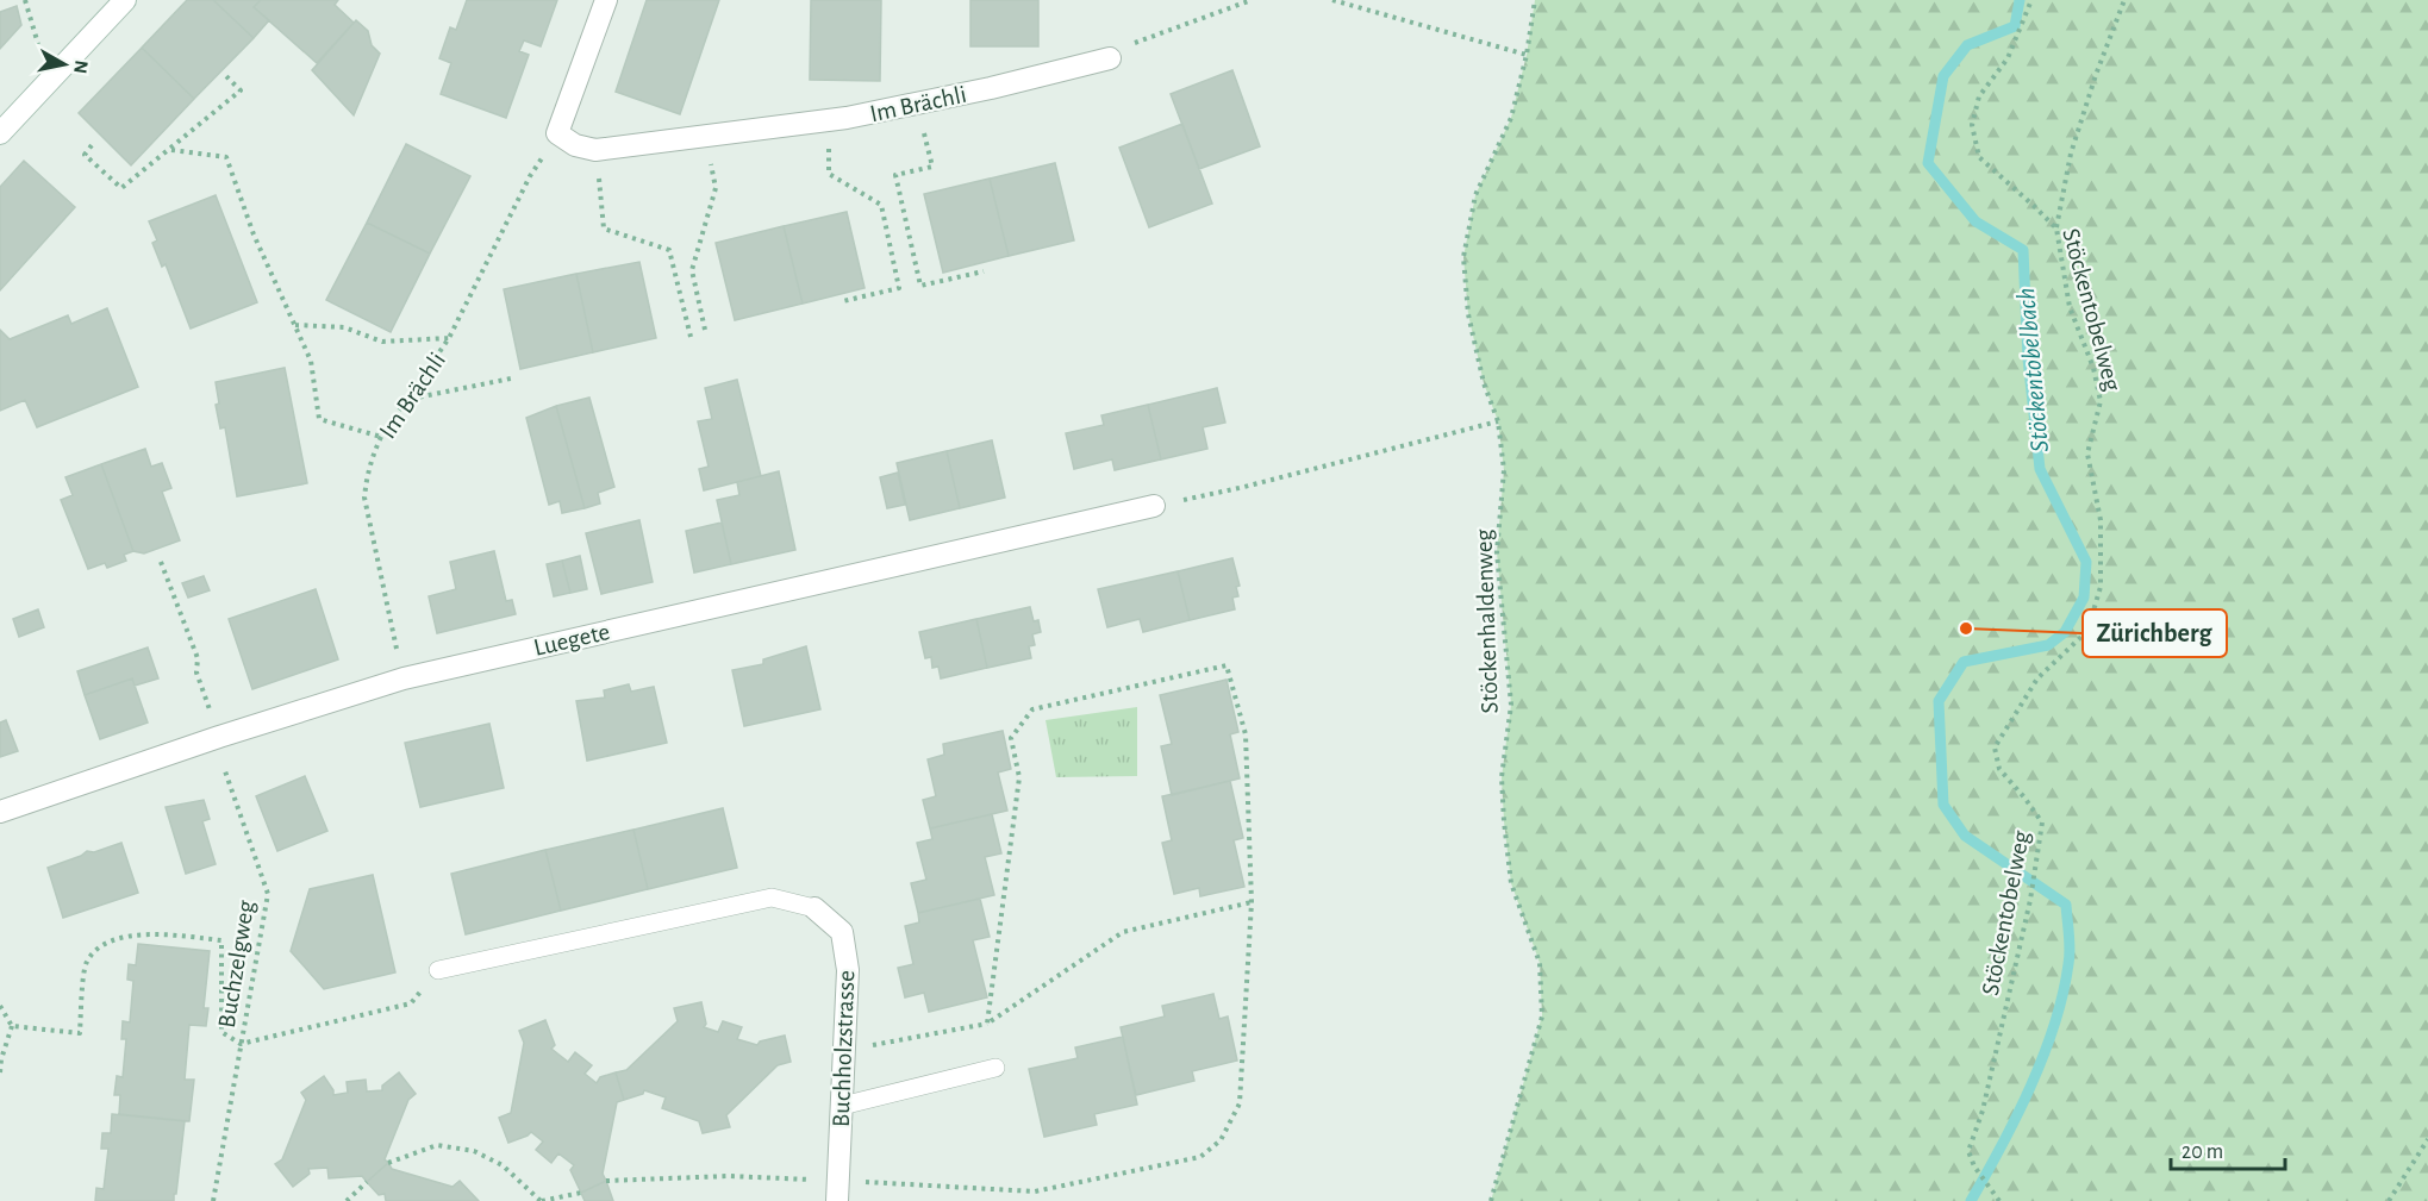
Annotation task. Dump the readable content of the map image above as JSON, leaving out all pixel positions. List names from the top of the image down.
{
  "streets": {
    "street": ["Im Brächli", "Luegete", "Buchholzstrasse"],
    "path": ["Stöckentobelweg", "Stöckenhaldenweg", "Buchzelgweg"]
  },
  "crossings": [
    ["Im Brächli", "Luegete"],
    ["Luegete", "Buchzelgweg"]
  ],
  "water": ["Stöckentobelbach"],
  "places": ["Zürichberg"],
  "scale_bar": "20 m",
  "north": "right"
}
